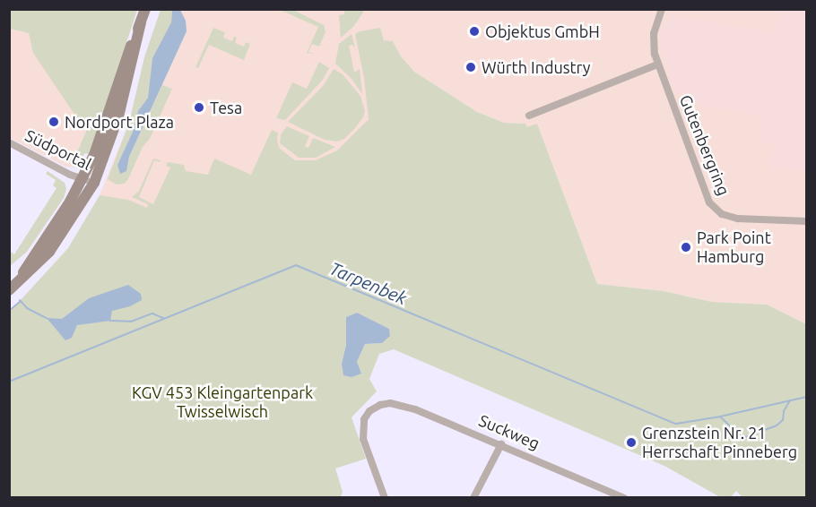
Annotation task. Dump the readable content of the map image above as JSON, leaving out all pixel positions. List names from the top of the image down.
{
  "streets": {
    "street": ["Gutenbergring", "Südportal", "Suckweg"]
  },
  "water": ["Tarpenbek"],
  "parks": ["KGV 453 Kleingartenpark Twisselwisch"],
  "places": [
    "Objektus GmbH",
    "Würth Industry",
    "Tesa",
    "Nordport Plaza",
    "Park Point Hamburg",
    "Grenzstein Nr. 21 Herrschaft Pinneberg"
  ]
}
